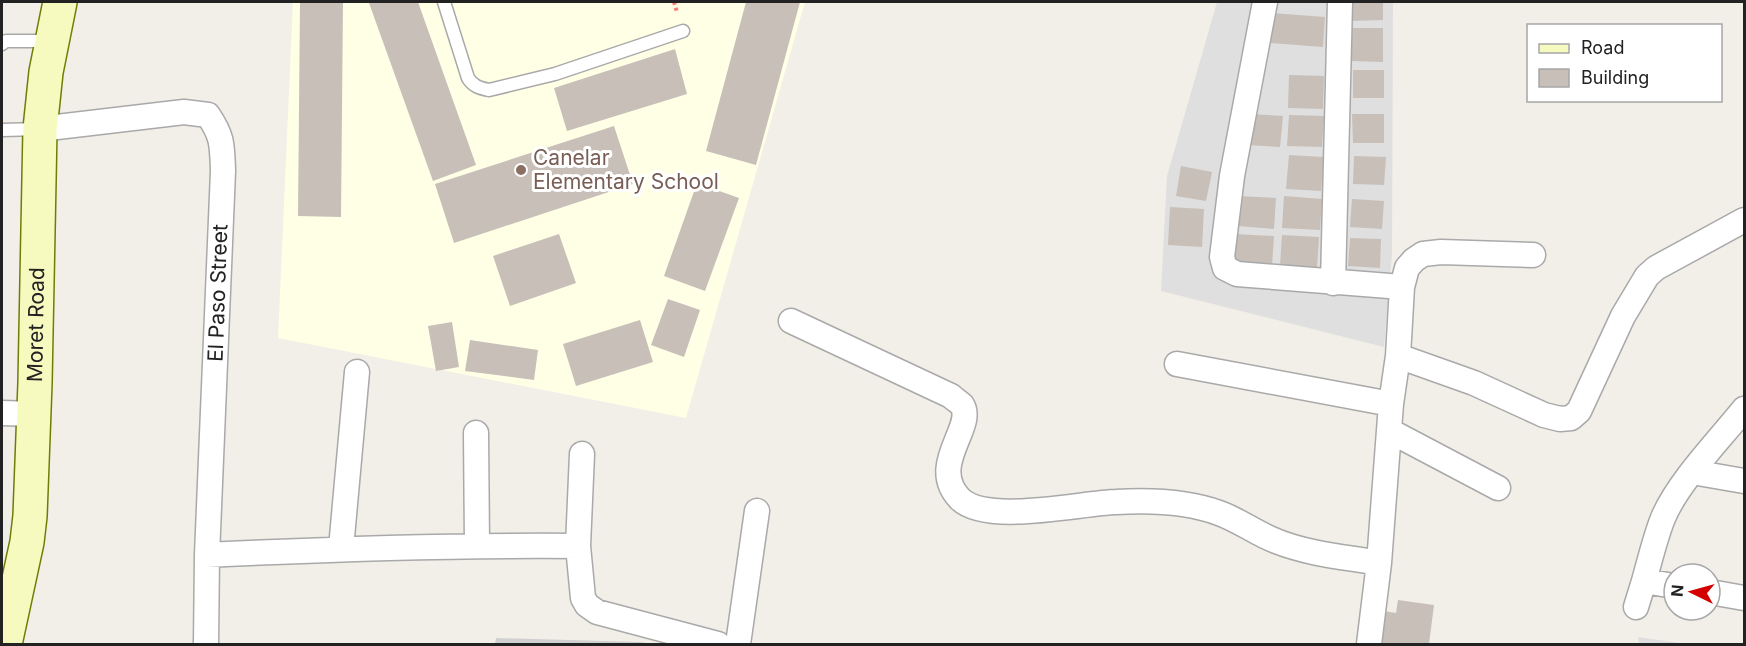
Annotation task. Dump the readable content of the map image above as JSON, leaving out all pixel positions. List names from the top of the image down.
{
  "streets": {
    "street": ["El Paso Street", "Moret Road"]
  },
  "crossings": [
    ["El Paso Street", "Moret Road"]
  ],
  "places": ["Canelar Elementary School"],
  "legend": ["Road", "Building"],
  "north": "left"
}
